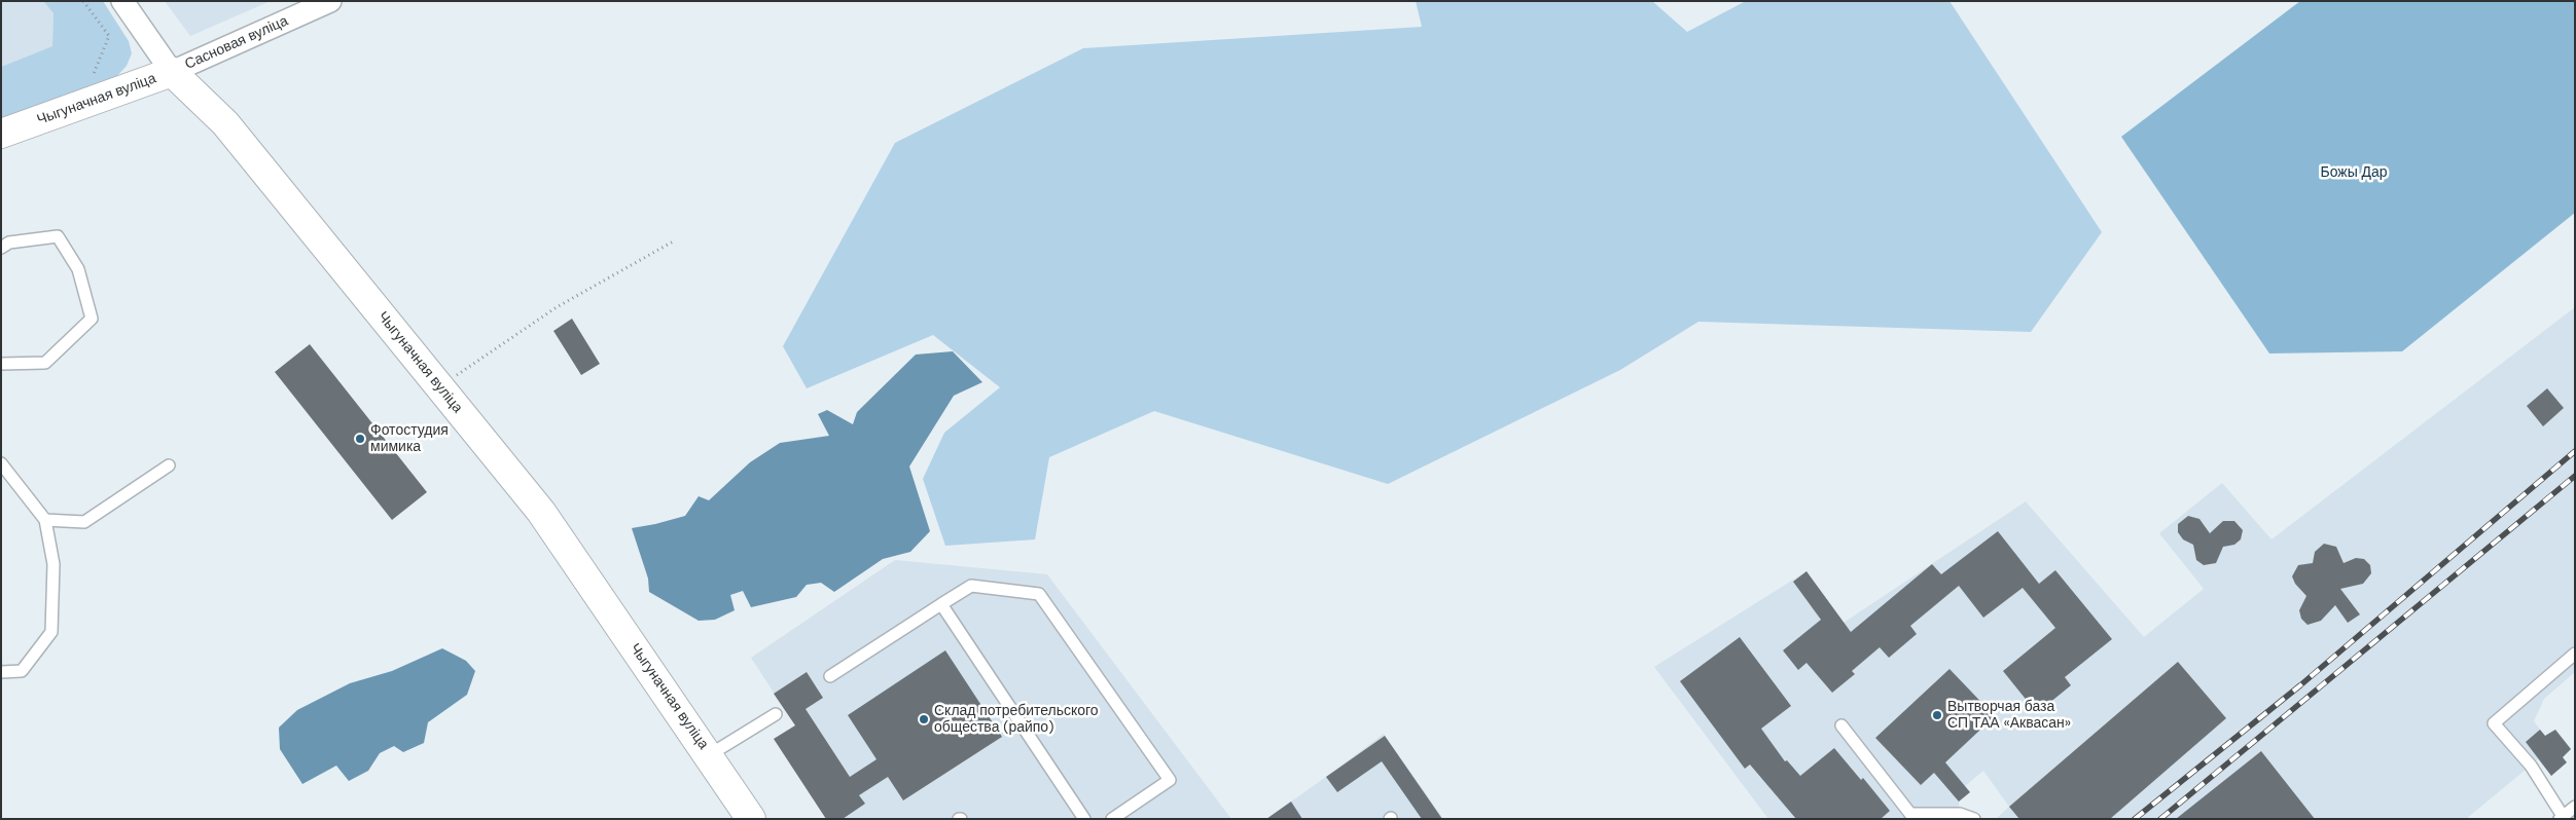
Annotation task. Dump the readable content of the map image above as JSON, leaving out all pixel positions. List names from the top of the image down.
{
  "streets": {
    "street": ["Сасновая вуліца", "Чыгуначная вуліца"]
  },
  "crossings": [
    ["Сасновая вуліца", "Чыгуначная вуліца"]
  ],
  "parks": ["Божы Дар"],
  "places": ["Фотостудия мимика", "Вытворчая база СП ТАА «Аквасан»", "Склад потребительского общества (райпо)"]
}
